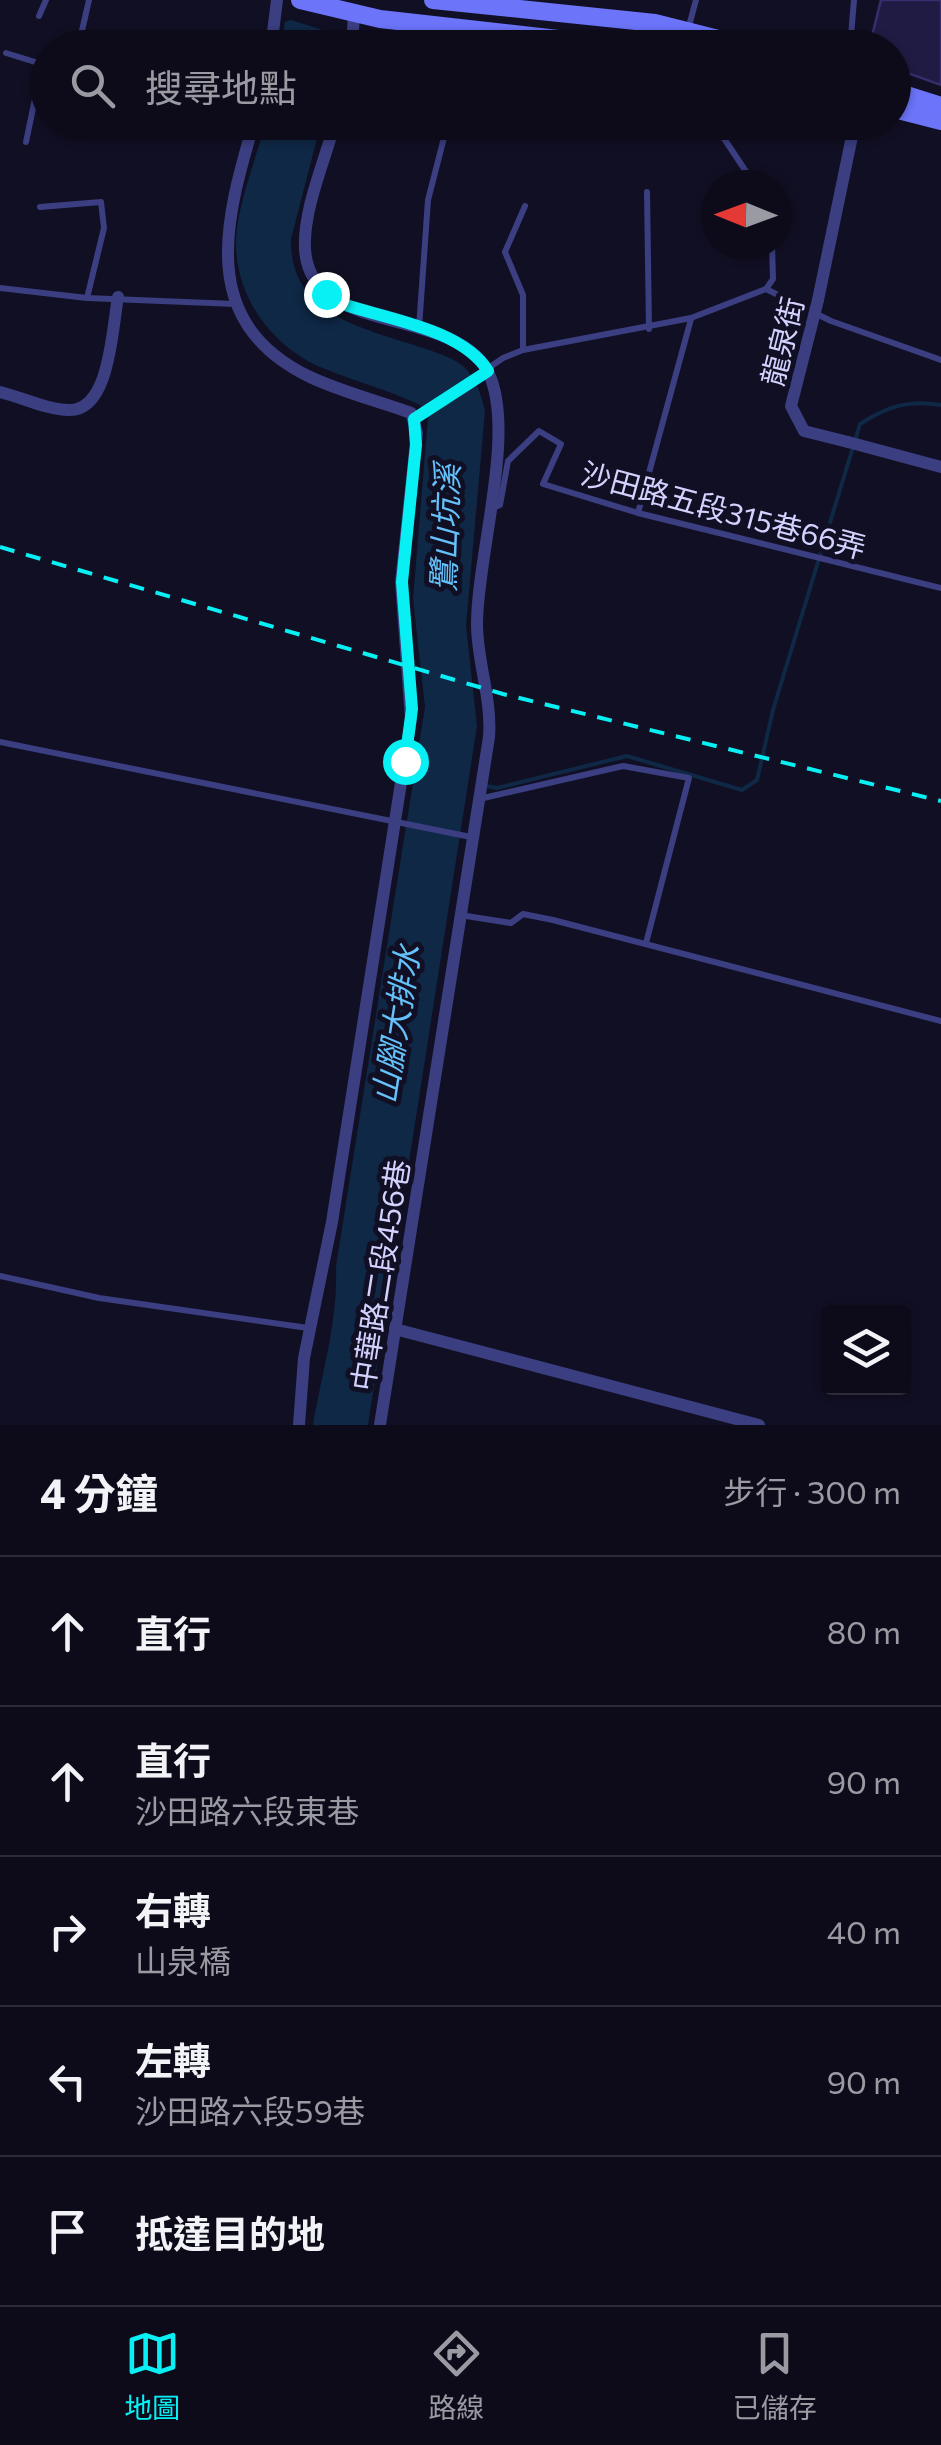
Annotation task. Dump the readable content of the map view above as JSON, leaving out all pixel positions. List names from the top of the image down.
{
  "streets": {
    "street": ["龍泉街", "中華路二段456巷"],
    "lane": ["沙田路五段315巷66弄"]
  },
  "crossings": [
    ["沙田路五段315巷66弄", "中華路二段456巷"]
  ],
  "water": ["鷺山坑溪", "山腳大排水"],
  "north": "left",
  "page": {
    "search": "搜尋地點",
    "heading": ["4 分鐘", "步行 · 300 m"],
    "list": [
      ["直行", "80 m"],
      ["直行", "沙田路六段東巷", "90 m"],
      ["右轉", "山泉橋", "40 m"],
      ["左轉", "沙田路六段59巷", "90 m"],
      "抵達目的地"
    ],
    "nav": ["地圖", "路線", "已儲存"]
  }
}
